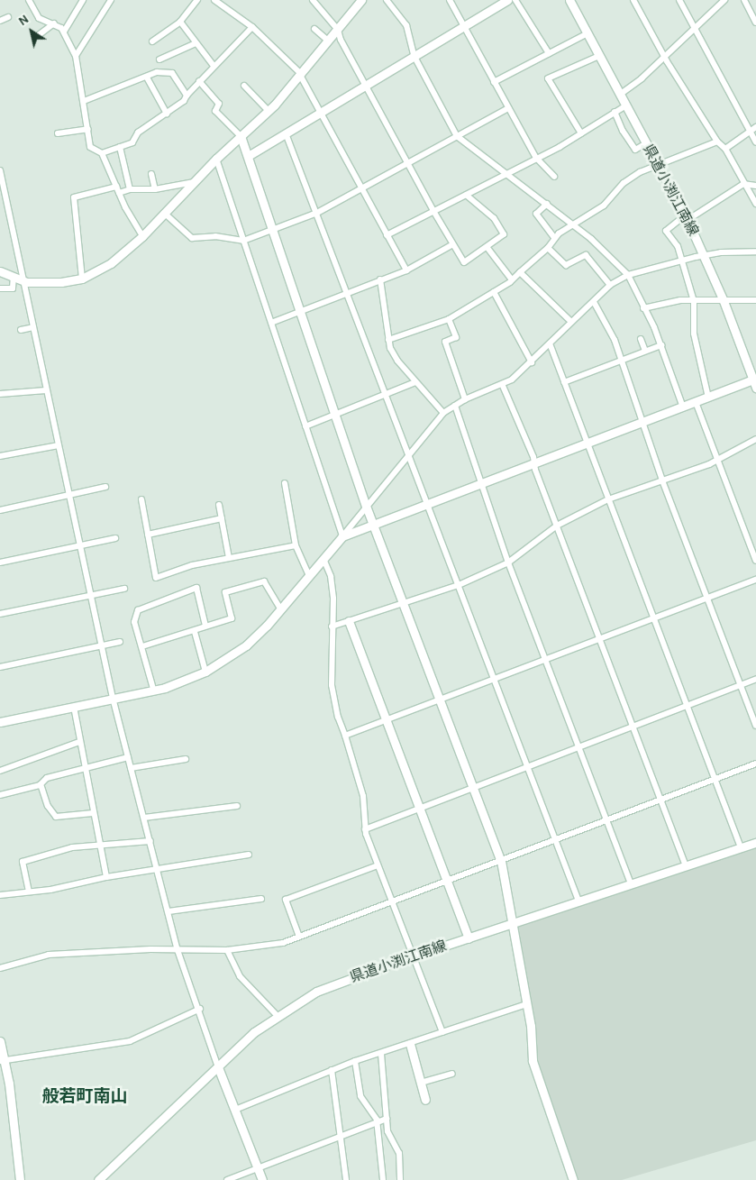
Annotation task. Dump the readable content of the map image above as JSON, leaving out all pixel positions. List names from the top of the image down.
{
  "streets": {
    "street": ["県道小渕江南線"]
  },
  "districts": ["般若町南山"],
  "north": "top left"
}
